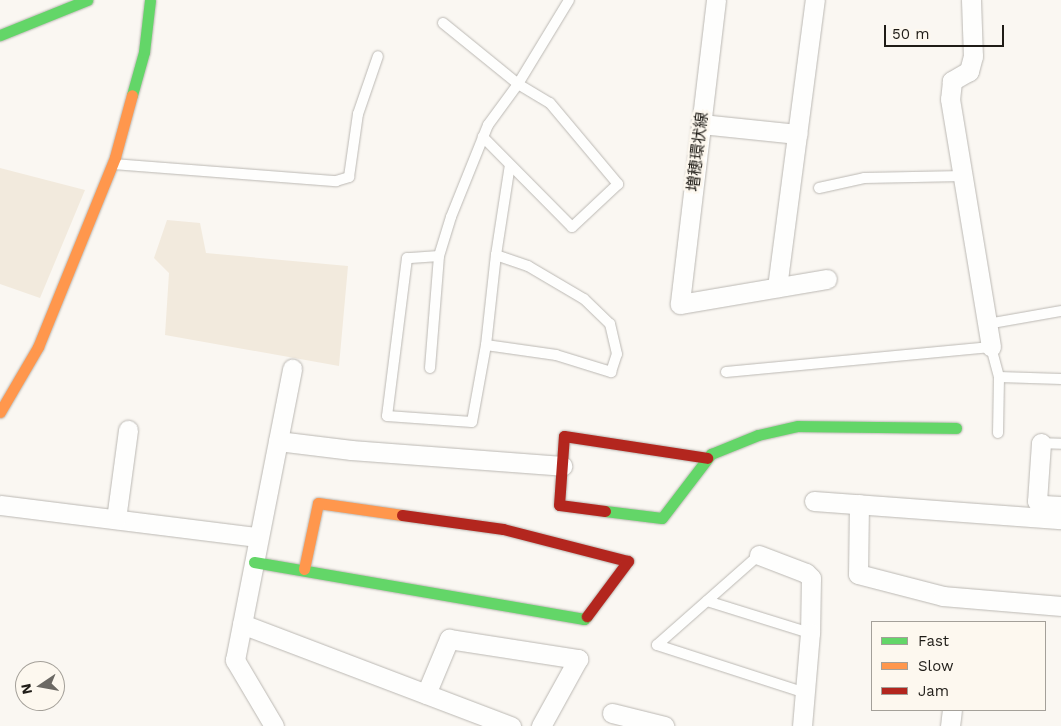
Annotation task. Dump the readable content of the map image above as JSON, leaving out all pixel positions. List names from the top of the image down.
{
  "streets": {
    "street": ["増穂環状線"]
  },
  "legend": ["Fast", "Slow", "Jam"],
  "scale_bar": "50 m",
  "north": "left"
}
